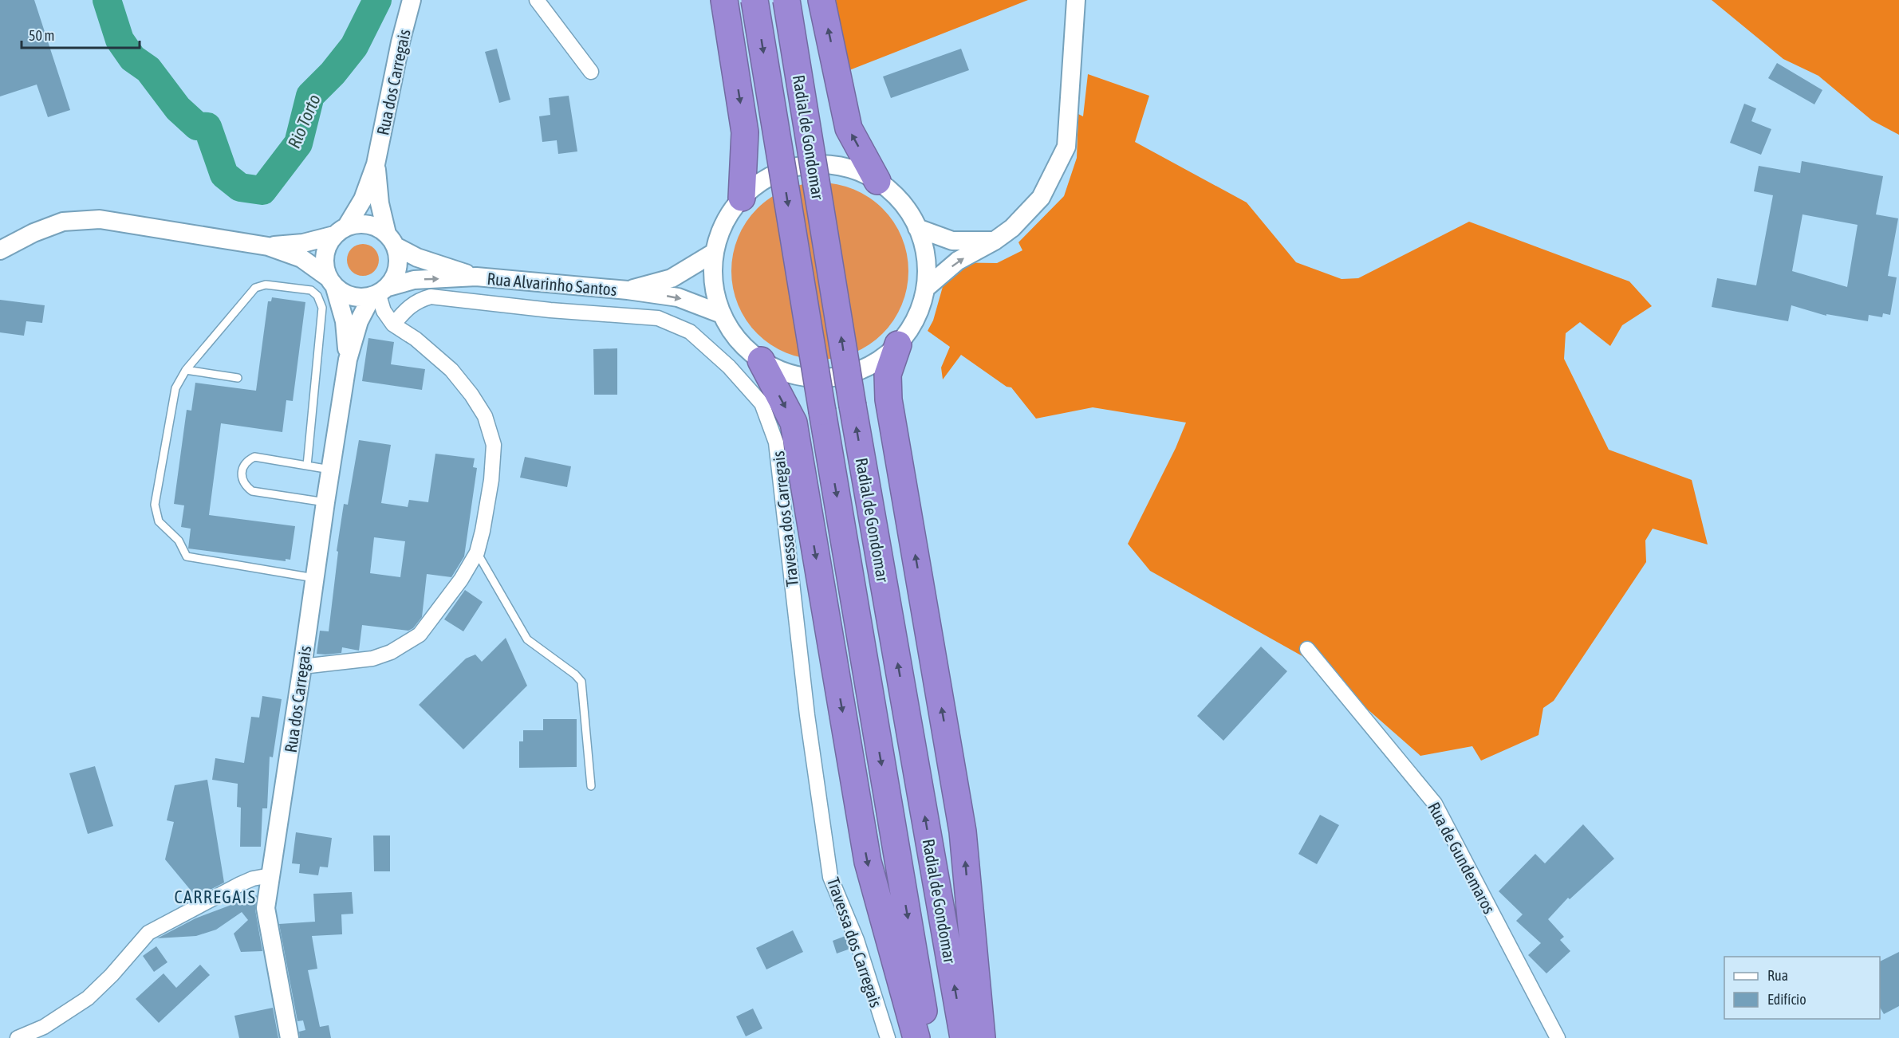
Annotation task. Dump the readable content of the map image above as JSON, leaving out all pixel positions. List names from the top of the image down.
{
  "streets": {
    "highway": ["Radial de Gondomar"],
    "street": [
      "Rua dos Carregais",
      "Rua Alvarinho Santos",
      "Travessa dos Carregais",
      "Rua de Gundemaros"
    ]
  },
  "crossings": [
    ["Rua dos Carregais", "Rua Alvarinho Santos"]
  ],
  "districts": ["CARREGAIS"],
  "water": ["Rio Torto"],
  "legend": ["Rua", "Edifício"],
  "scale_bar": "50 m"
}
